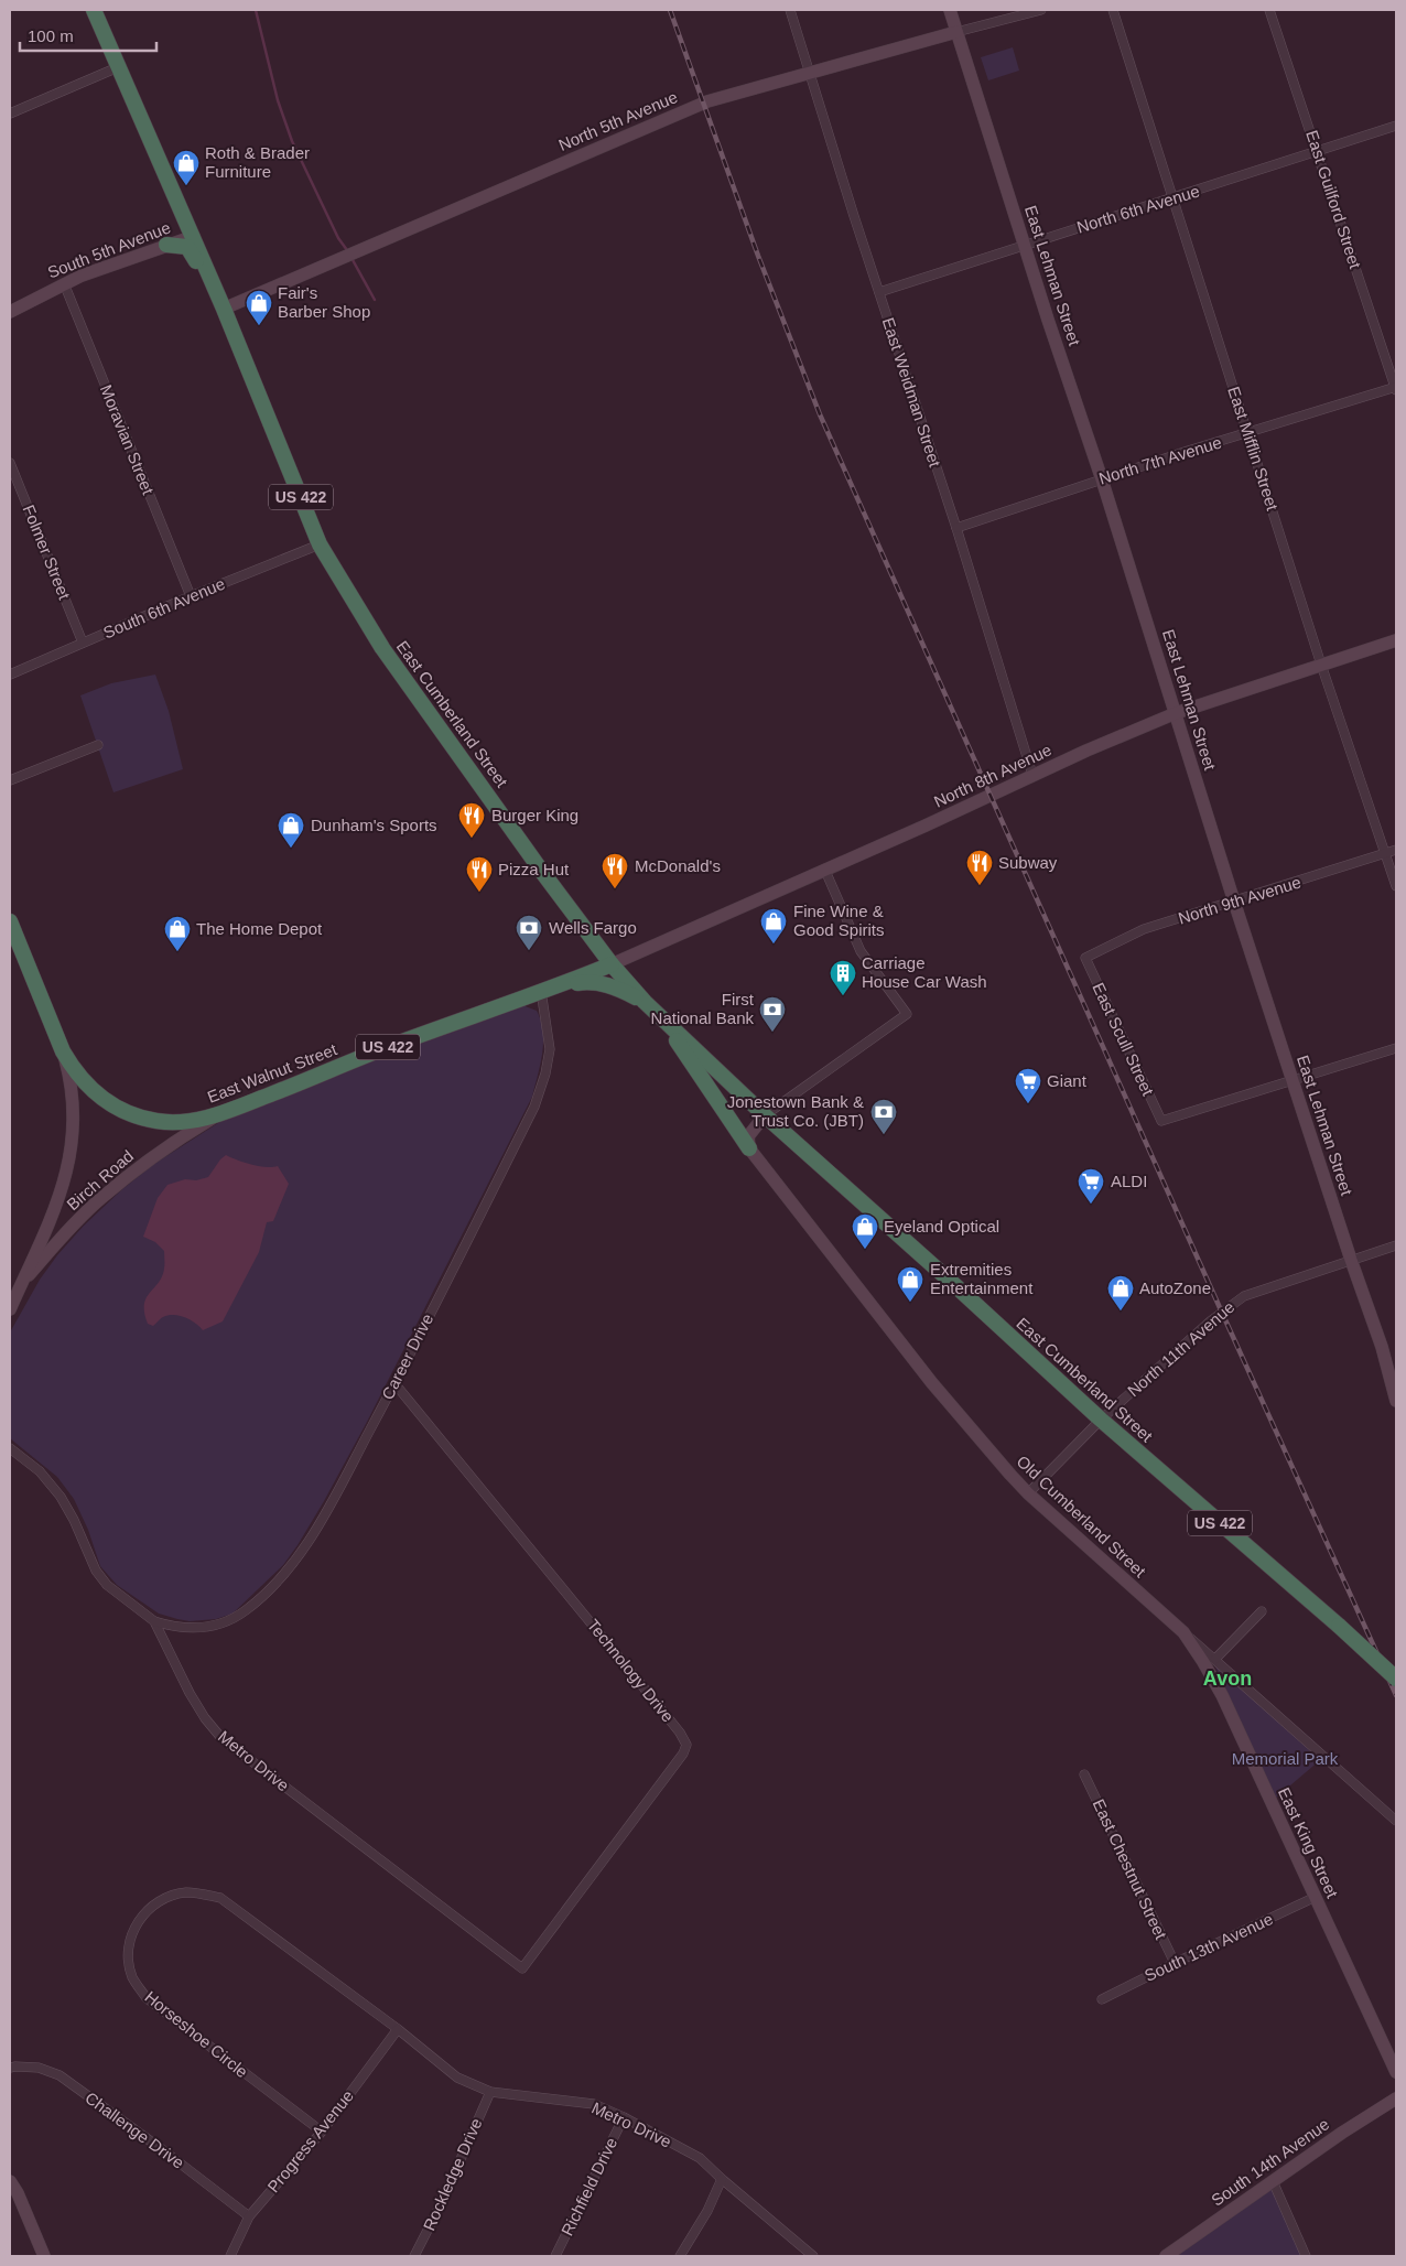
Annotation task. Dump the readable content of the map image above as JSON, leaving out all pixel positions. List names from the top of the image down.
{
  "streets": {
    "highway": ["US 422", "East Cumberland Street", "East Walnut Street"],
    "street": [
      "North 5th Avenue",
      "East Guilford Street",
      "North 6th Avenue",
      "South 5th Avenue",
      "East Lehman Street",
      "East Weidman Street",
      "Moravian Street",
      "East Mifflin Street",
      "North 7th Avenue",
      "Folmer Street",
      "South 6th Avenue",
      "North 8th Avenue",
      "North 9th Avenue",
      "East Scull Street",
      "Birch Road",
      "North 11th Avenue",
      "Career Drive",
      "Old Cumberland Street",
      "Technology Drive",
      "Metro Drive",
      "East King Street",
      "East Chestnut Street",
      "South 13th Avenue",
      "Horseshoe Circle",
      "Challenge Drive",
      "Progress Avenue",
      "South 14th Avenue",
      "Rockledge Drive",
      "Richfield Drive"
    ]
  },
  "crossings": [
    ["North 5th Avenue", "East Lehman Street"],
    ["North 5th Avenue", "East Weidman Street"],
    ["North 5th Avenue", "East Cumberland Street"],
    ["East Guilford Street", "North 6th Avenue"],
    ["East Guilford Street", "North 7th Avenue"],
    ["North 6th Avenue", "East Lehman Street"],
    ["North 6th Avenue", "East Weidman Street"],
    ["North 6th Avenue", "East Mifflin Street"],
    ["South 5th Avenue", "Moravian Street"],
    ["South 5th Avenue", "East Cumberland Street"],
    ["East Lehman Street", "North 7th Avenue"],
    ["East Lehman Street", "North 8th Avenue"],
    ["East Lehman Street", "North 9th Avenue"],
    ["East Lehman Street", "East Scull Street"],
    ["East Lehman Street", "North 11th Avenue"],
    ["East Weidman Street", "North 7th Avenue"],
    ["East Weidman Street", "North 8th Avenue"],
    ["Moravian Street", "South 6th Avenue"],
    ["East Mifflin Street", "North 7th Avenue"],
    ["East Mifflin Street", "North 8th Avenue"],
    ["East Mifflin Street", "North 9th Avenue"],
    ["US 422", "East Cumberland Street"],
    ["US 422", "East Walnut Street"],
    ["Folmer Street", "South 6th Avenue"],
    ["South 6th Avenue", "East Cumberland Street"],
    ["East Cumberland Street", "North 8th Avenue"],
    ["East Cumberland Street", "East Walnut Street"],
    ["East Cumberland Street", "North 11th Avenue"],
    ["North 8th Avenue", "East Walnut Street"],
    ["North 9th Avenue", "East Scull Street"],
    ["East Walnut Street", "Birch Road"],
    ["East Walnut Street", "Career Drive"],
    ["North 11th Avenue", "Old Cumberland Street"],
    ["Career Drive", "Technology Drive"],
    ["Career Drive", "Metro Drive"],
    ["Old Cumberland Street", "East King Street"],
    ["Technology Drive", "Metro Drive"],
    ["Metro Drive", "Horseshoe Circle"],
    ["Metro Drive", "Progress Avenue"],
    ["Metro Drive", "Rockledge Drive"],
    ["Metro Drive", "Richfield Drive"],
    ["East King Street", "South 13th Avenue"],
    ["East Chestnut Street", "South 13th Avenue"],
    ["Horseshoe Circle", "Progress Avenue"],
    ["Challenge Drive", "Progress Avenue"]
  ],
  "districts": ["Avon"],
  "parks": ["Memorial Park"],
  "places": {
    "shop": [
      "Roth & Brader Furniture",
      "Fair's Barber Shop",
      "Dunham's Sports",
      "Fine Wine & Good Spirits",
      "The Home Depot",
      "Eyeland Optical",
      "Extremities Entertainment",
      "AutoZone"
    ],
    "restaurant": [
      "Burger King",
      "Subway",
      "McDonald's",
      "Pizza Hut"
    ],
    "bank": ["Wells Fargo", "First National Bank", "Jonestown Bank & Trust Co. (JBT)"],
    "building": ["Carriage House Car Wash"],
    "supermarket": ["Giant", "ALDI"]
  },
  "scale_bar": "100 m"
}
